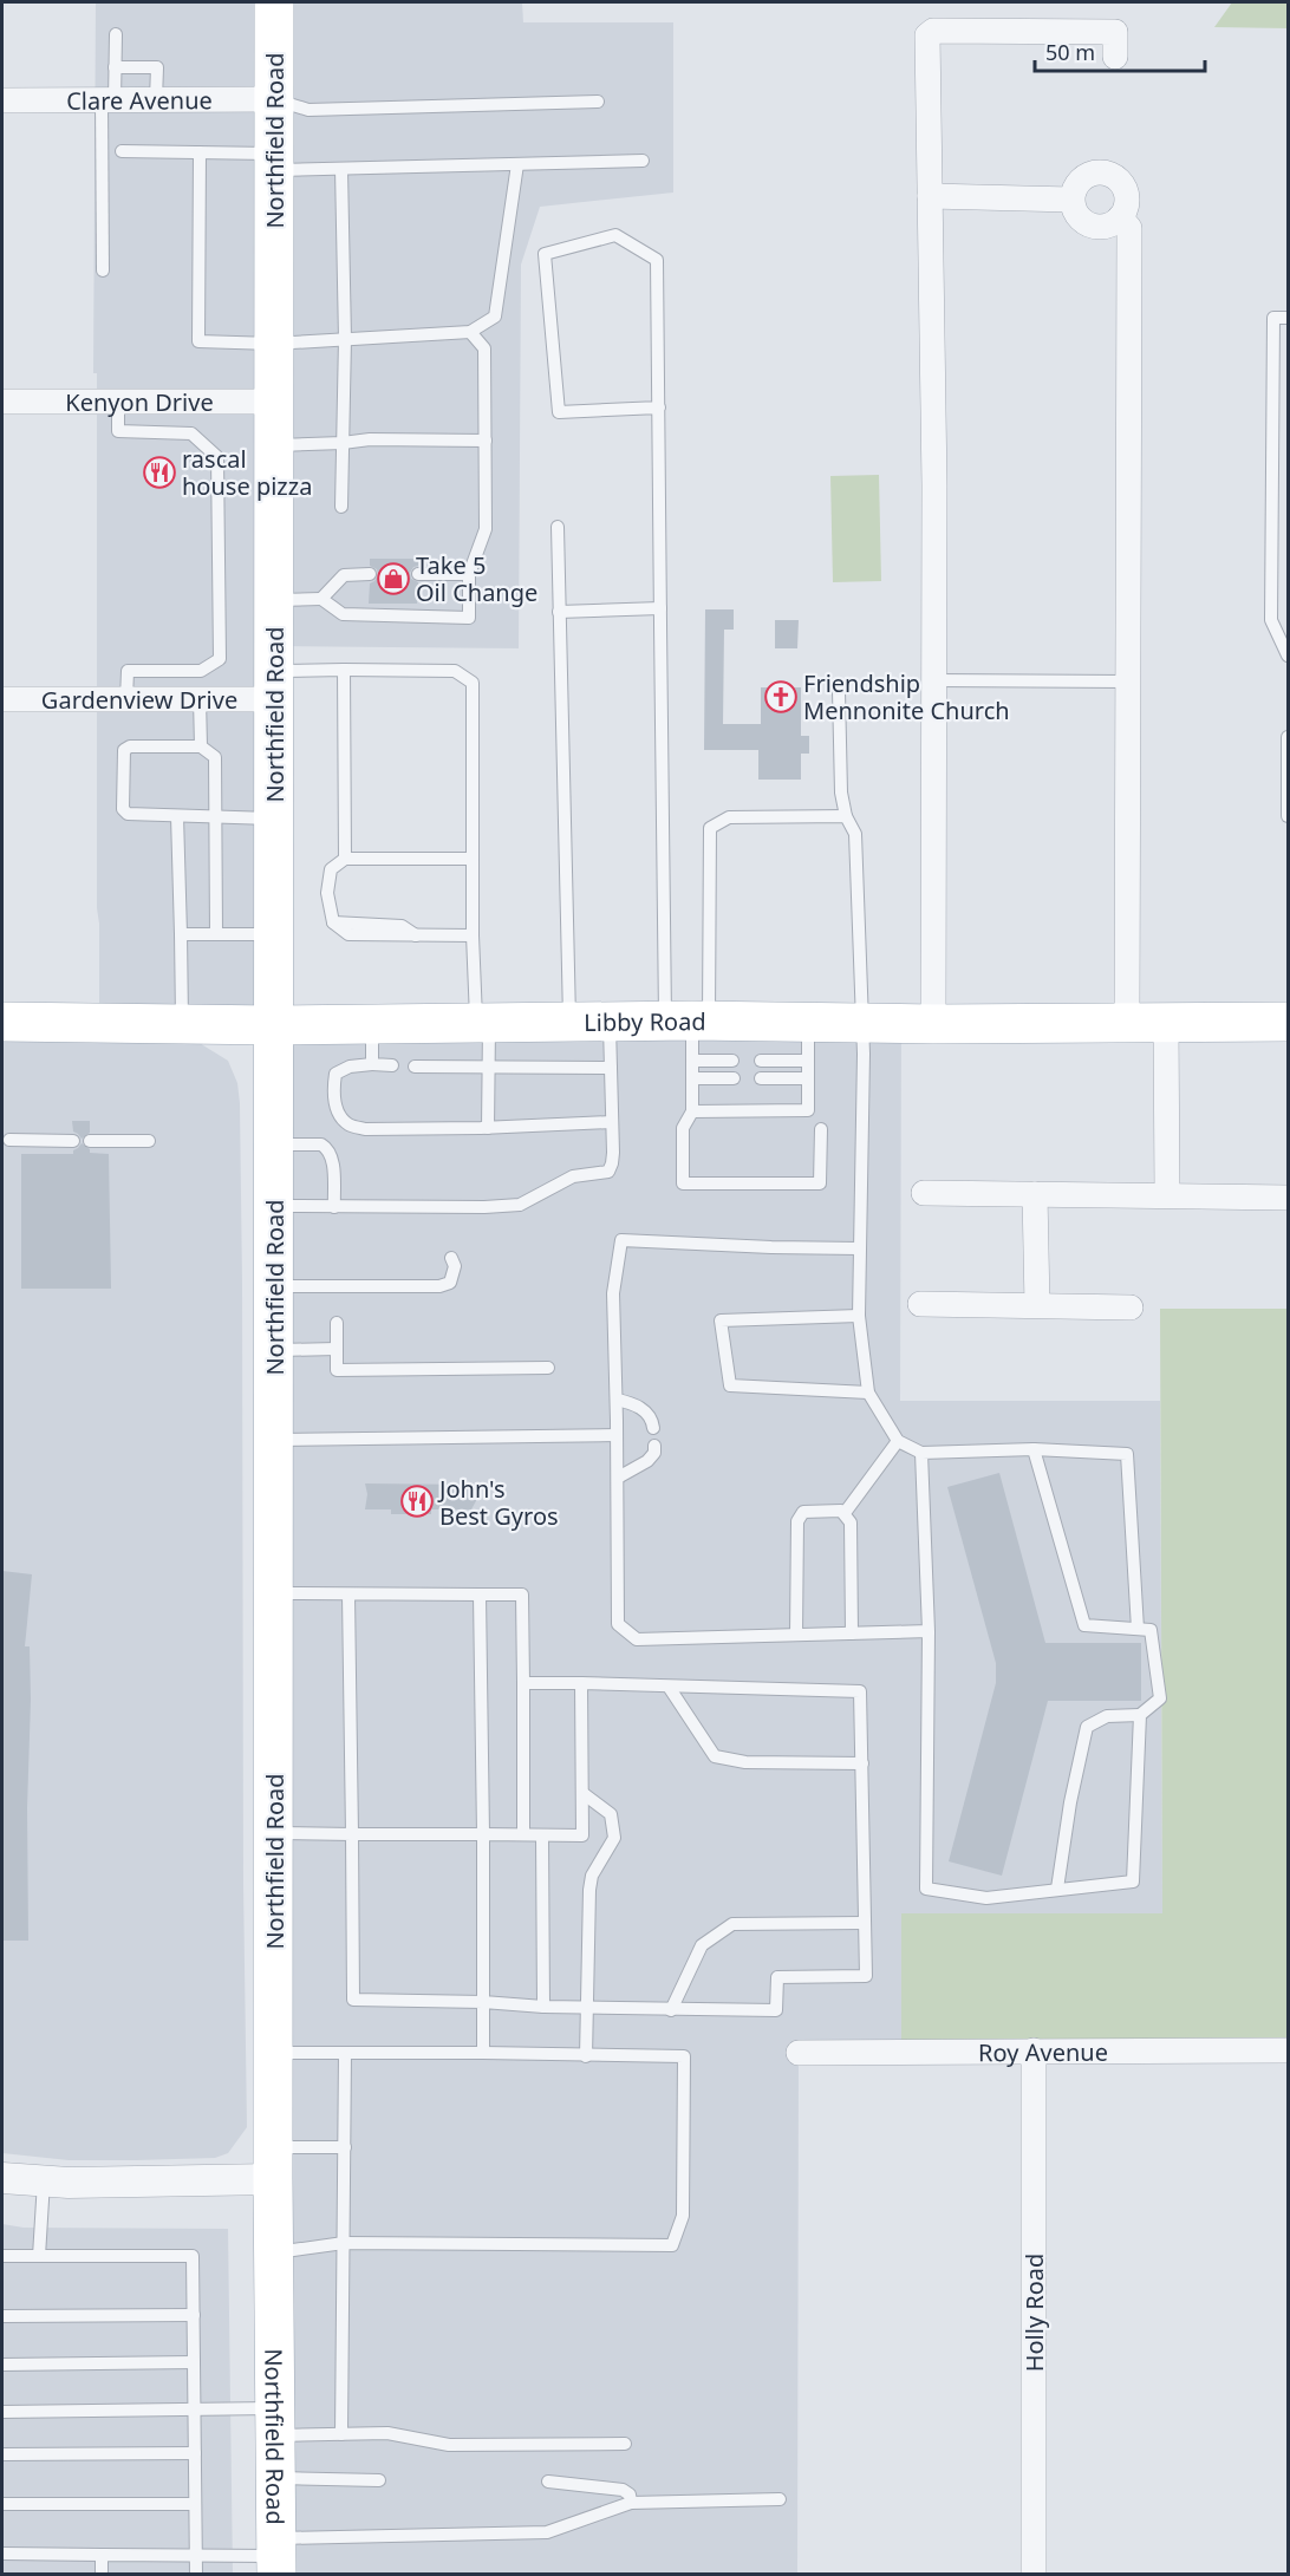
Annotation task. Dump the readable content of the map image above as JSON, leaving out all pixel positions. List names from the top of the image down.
{
  "streets": {
    "main road": ["Northfield Road", "Libby Road"],
    "street": [
      "Clare Avenue",
      "Kenyon Drive",
      "Gardenview Drive",
      "Roy Avenue",
      "Holly Road"
    ]
  },
  "crossings": [
    ["Clare Avenue", "Northfield Road"],
    ["Northfield Road", "Kenyon Drive"],
    ["Northfield Road", "Gardenview Drive"],
    ["Northfield Road", "Libby Road"],
    ["Roy Avenue", "Holly Road"]
  ],
  "places": {
    "restaurant": ["rascal house pizza", "John's Best Gyros"],
    "shop": ["Take 5 Oil Change"],
    "church": ["Friendship Mennonite Church"]
  },
  "scale_bar": "50 m"
}
